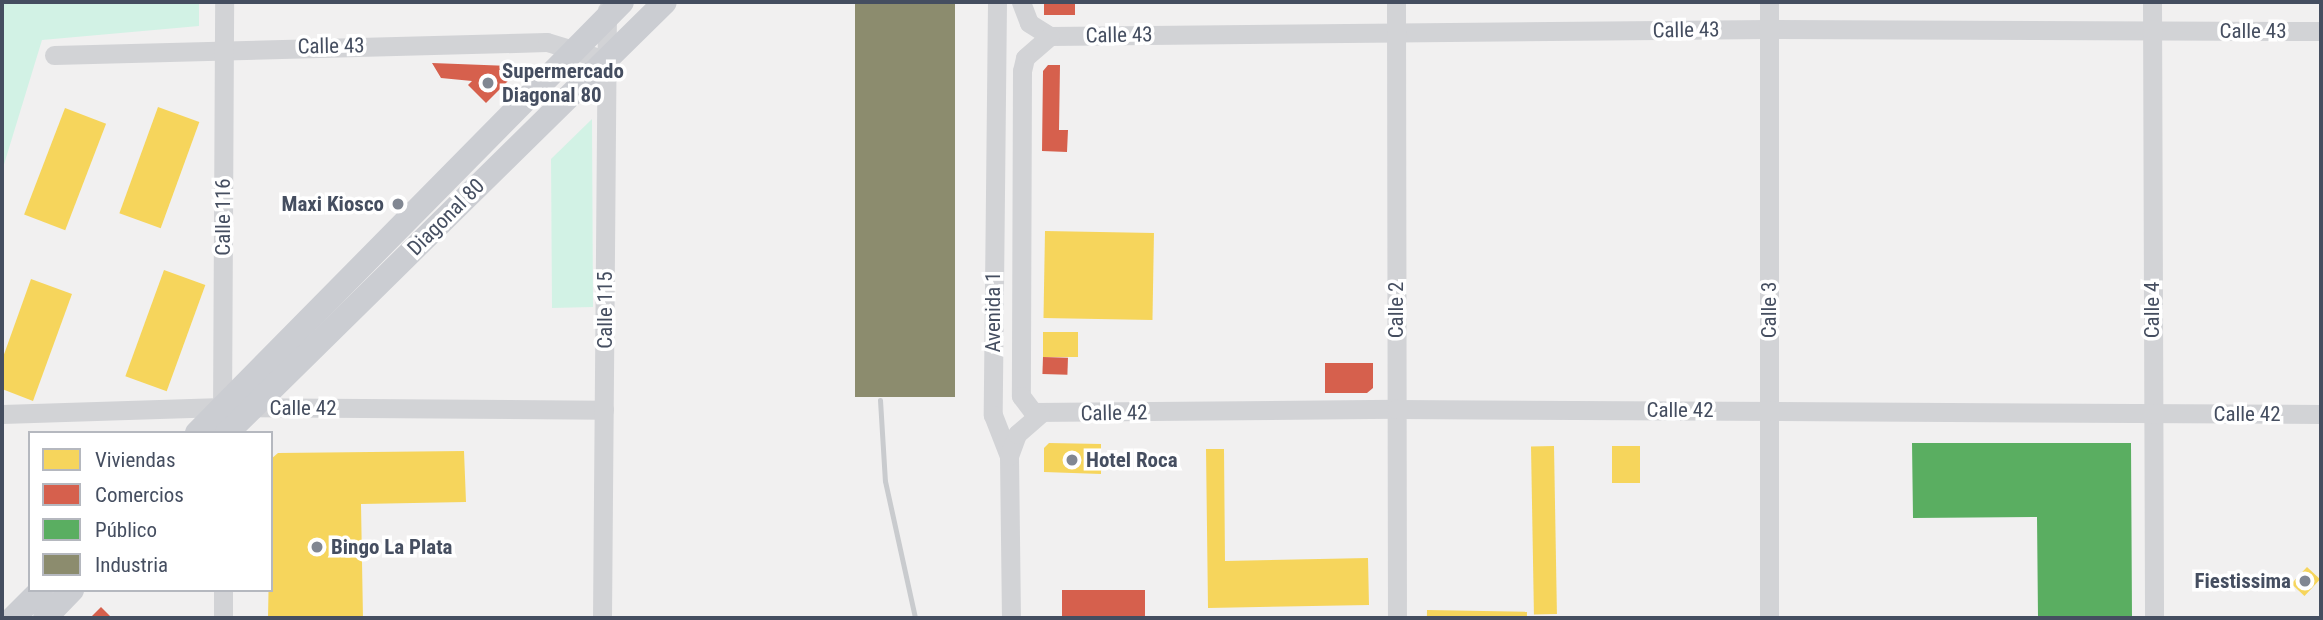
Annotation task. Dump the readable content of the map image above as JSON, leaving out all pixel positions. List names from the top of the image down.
{
  "streets": {
    "main road": ["Diagonal 80"],
    "street": [
      "Calle 43",
      "Calle 116",
      "Calle 115",
      "Calle 2",
      "Calle 3",
      "Calle 4",
      "Avenida 1",
      "Calle 42"
    ]
  },
  "crossings": [
    ["Calle 43", "Calle 116"],
    ["Calle 43", "Diagonal 80"],
    ["Calle 43", "Calle 115"],
    ["Calle 43", "Calle 2"],
    ["Calle 43", "Calle 3"],
    ["Calle 43", "Calle 4"],
    ["Calle 43", "Avenida 1"],
    ["Calle 116", "Diagonal 80"],
    ["Calle 116", "Calle 42"],
    ["Diagonal 80", "Calle 115"],
    ["Diagonal 80", "Calle 42"],
    ["Calle 115", "Calle 42"],
    ["Calle 2", "Calle 42"],
    ["Calle 3", "Calle 42"],
    ["Calle 4", "Calle 42"],
    ["Avenida 1", "Calle 42"]
  ],
  "places": [
    "Supermercado Diagonal 80",
    "Maxi Kiosco",
    "Hotel Roca",
    "Bingo La Plata",
    "Fiestissima"
  ],
  "legend": [
    "Viviendas",
    "Comercios",
    "Público",
    "Industria"
  ]
}
